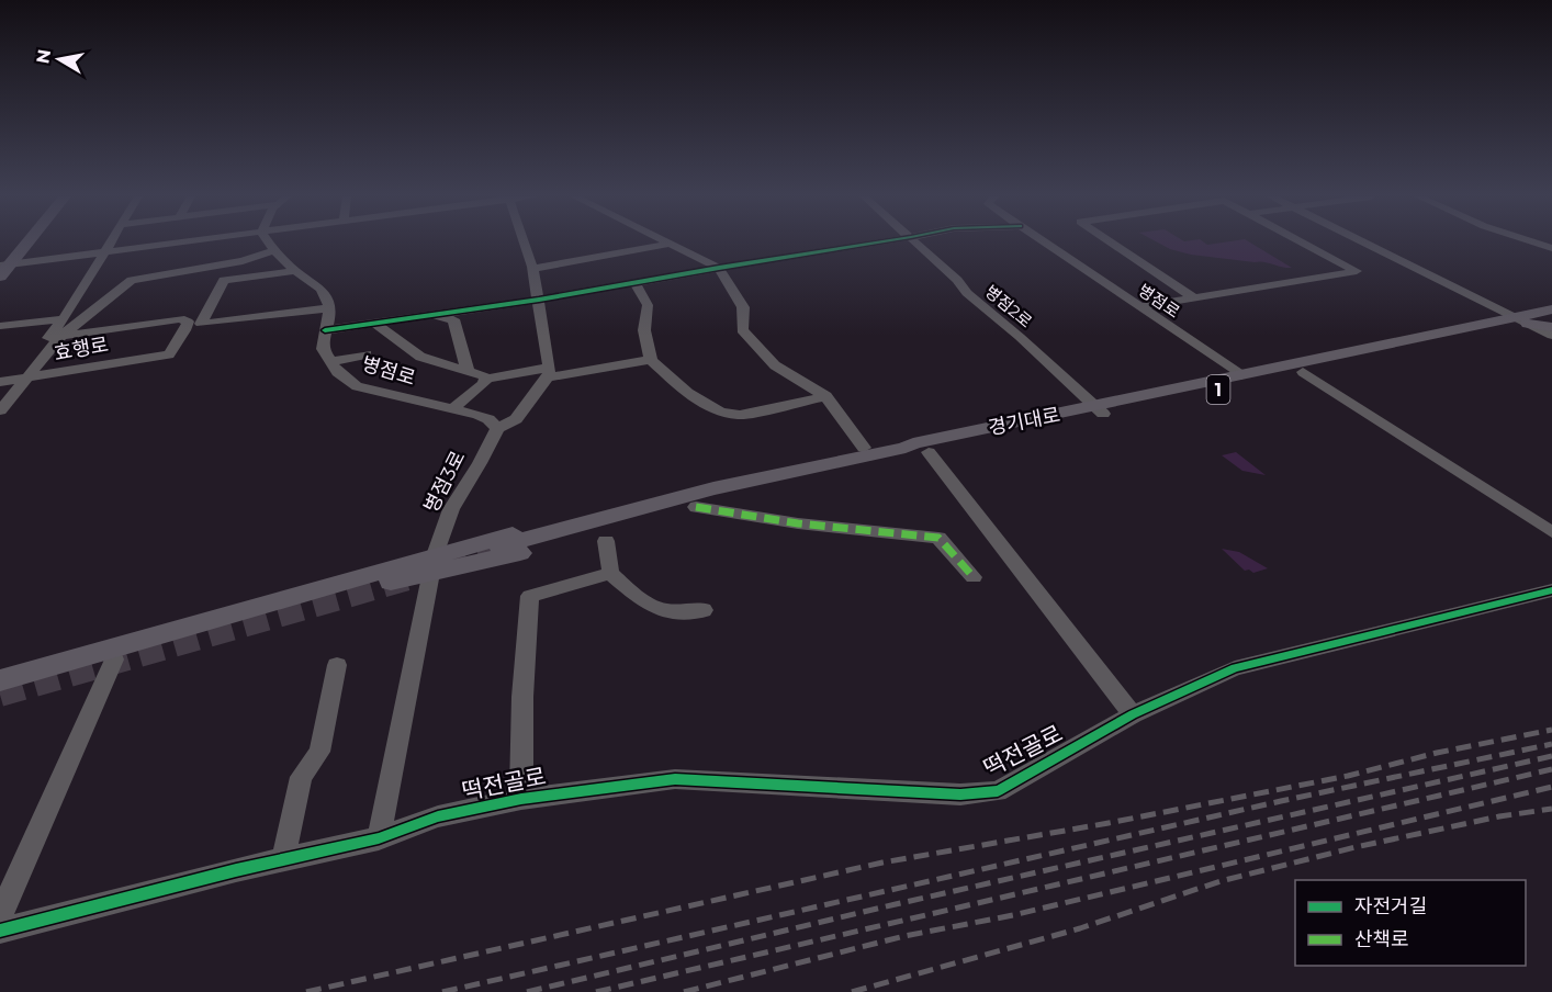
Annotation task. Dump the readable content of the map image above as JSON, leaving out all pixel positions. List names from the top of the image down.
{
  "streets": {
    "main road": ["1", "경기대로"],
    "street": [
      "병점로",
      "병점2로",
      "효행로",
      "병점3로",
      "떡전골로"
    ]
  },
  "crossings": [
    ["병점로", "경기대로"],
    ["병점로", "병점3로"],
    ["병점2로", "경기대로"],
    ["병점3로", "떡전골로"]
  ],
  "legend": ["자전거길", "산책로"],
  "north": "left"
}
